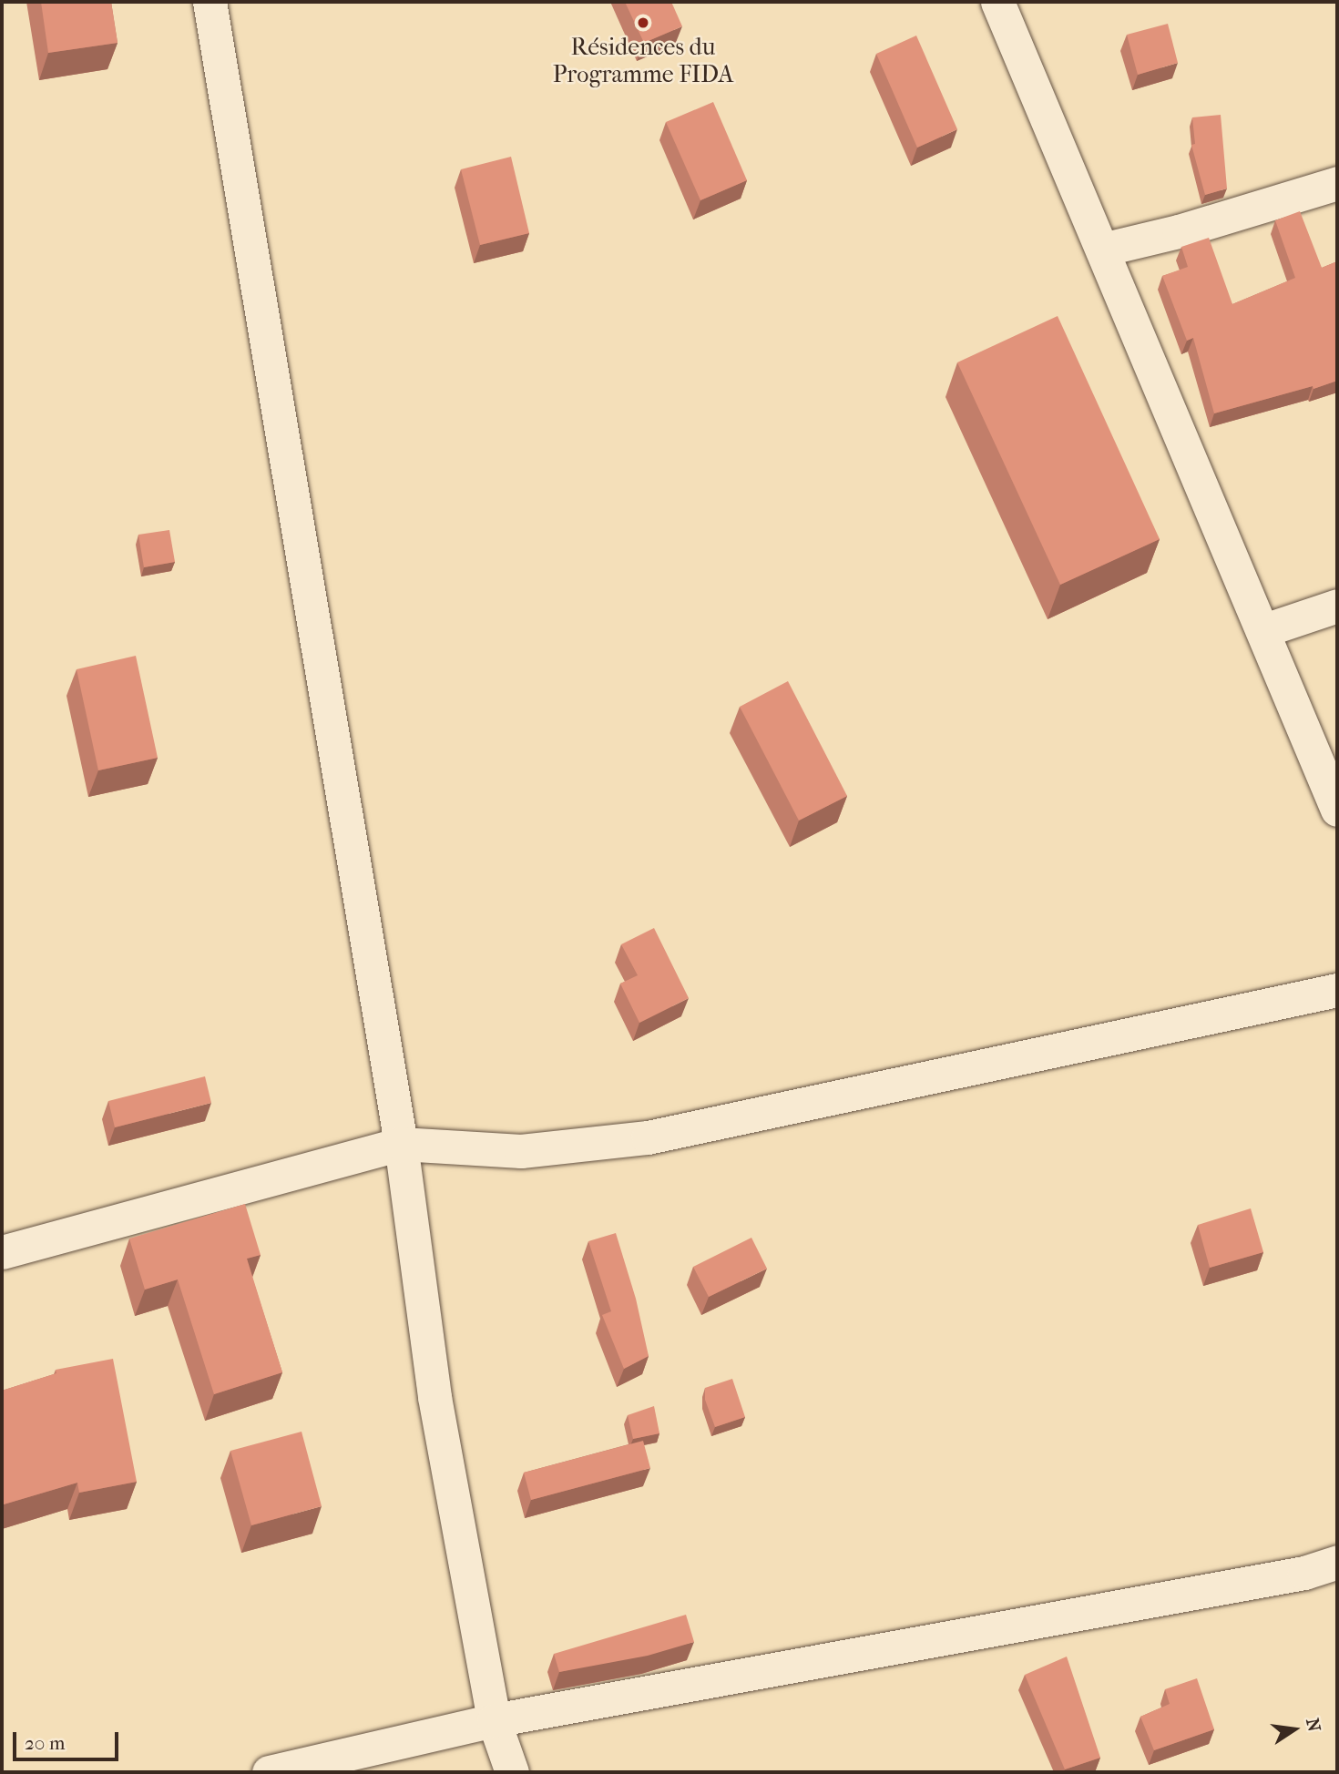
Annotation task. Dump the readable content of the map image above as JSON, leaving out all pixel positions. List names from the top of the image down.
{
  "places": ["Résidences du Programme FIDA"],
  "scale_bar": "20 m",
  "north": "right"
}
